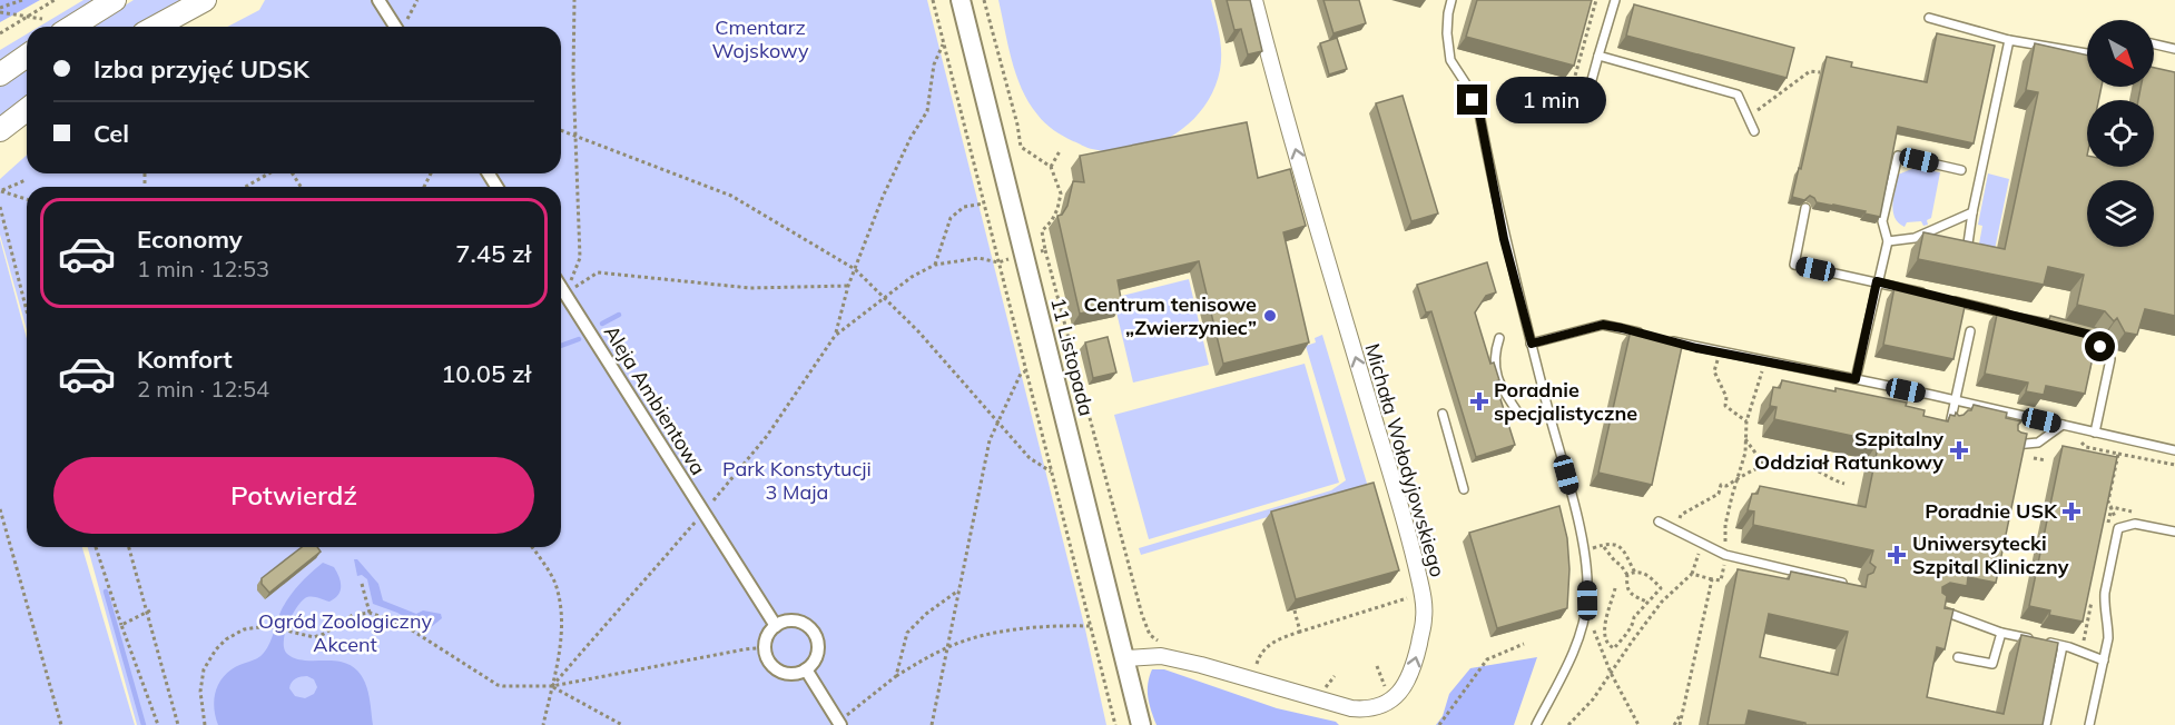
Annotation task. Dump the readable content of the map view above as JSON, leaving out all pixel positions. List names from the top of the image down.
{
  "streets": {
    "street": ["11 Listopada", "Aleja Ambientowa", "Michała Wołodyjowskiego"]
  },
  "crossings": [
    ["11 Listopada", "Michała Wołodyjowskiego"]
  ],
  "parks": ["Cmentarz Wojskowy", "Park Konstytucji 3 Maja", "Ogród Zoologiczny Akcent"],
  "places": {
    "other": ["Centrum tenisowe „Zwierzyniec”"],
    "health": [
      "Poradnie specjalistyczne",
      "Szpitalny Oddział Ratunkowy",
      "Poradnie USK",
      "Uniwersytecki Szpital Kliniczny"
    ]
  },
  "north": "bottom right",
  "page": {
    "banner": ["Izba przyjęć UDSK", "Cel"],
    "bubble": "1 min",
    "list": [
      {
        "name": "Economy",
        "note": "1 min · 12:53",
        "value": "7.45 zł"
      },
      {
        "name": "Komfort",
        "note": "2 min · 12:54",
        "value": "10.05 zł"
      }
    ],
    "buttons": "Potwierdź"
  }
}
